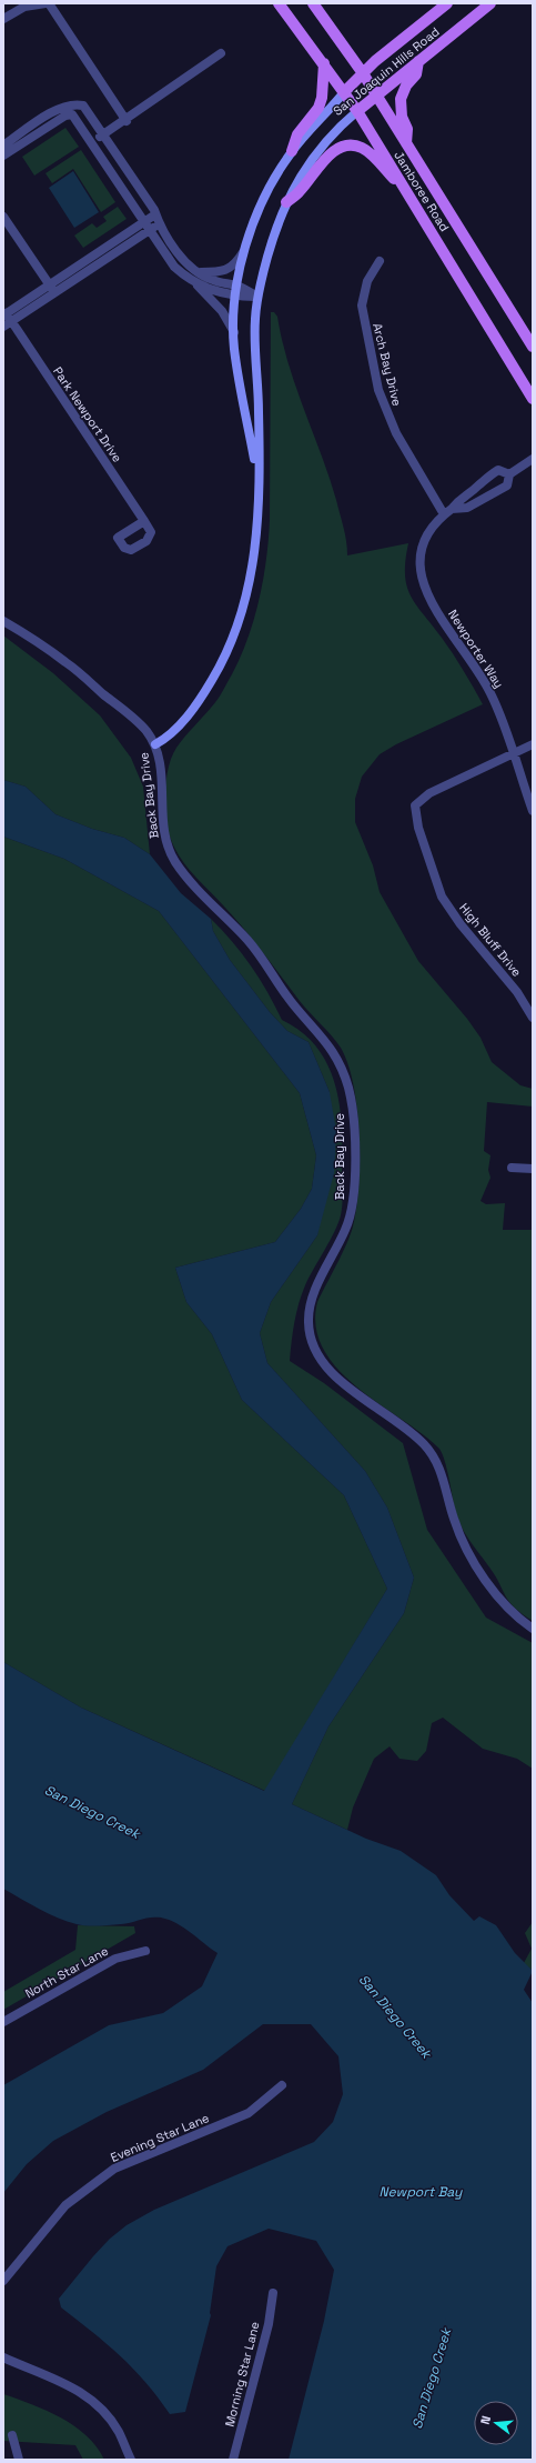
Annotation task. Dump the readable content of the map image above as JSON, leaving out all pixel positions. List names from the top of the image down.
{
  "streets": {
    "main road": ["San Joaquin Hills Road", "Jamboree Road"],
    "street": [
      "Arch Bay Drive",
      "Park Newport Drive",
      "Newporter Way",
      "Back Bay Drive",
      "High Bluff Drive",
      "North Star Lane",
      "Evening Star Lane",
      "Morning Star Lane"
    ]
  },
  "crossings": [
    ["San Joaquin Hills Road", "Jamboree Road"],
    ["San Joaquin Hills Road", "Back Bay Drive"],
    ["Arch Bay Drive", "Newporter Way"],
    ["Newporter Way", "High Bluff Drive"]
  ],
  "water": ["San Diego Creek", "Newport Bay"],
  "north": "left"
}
